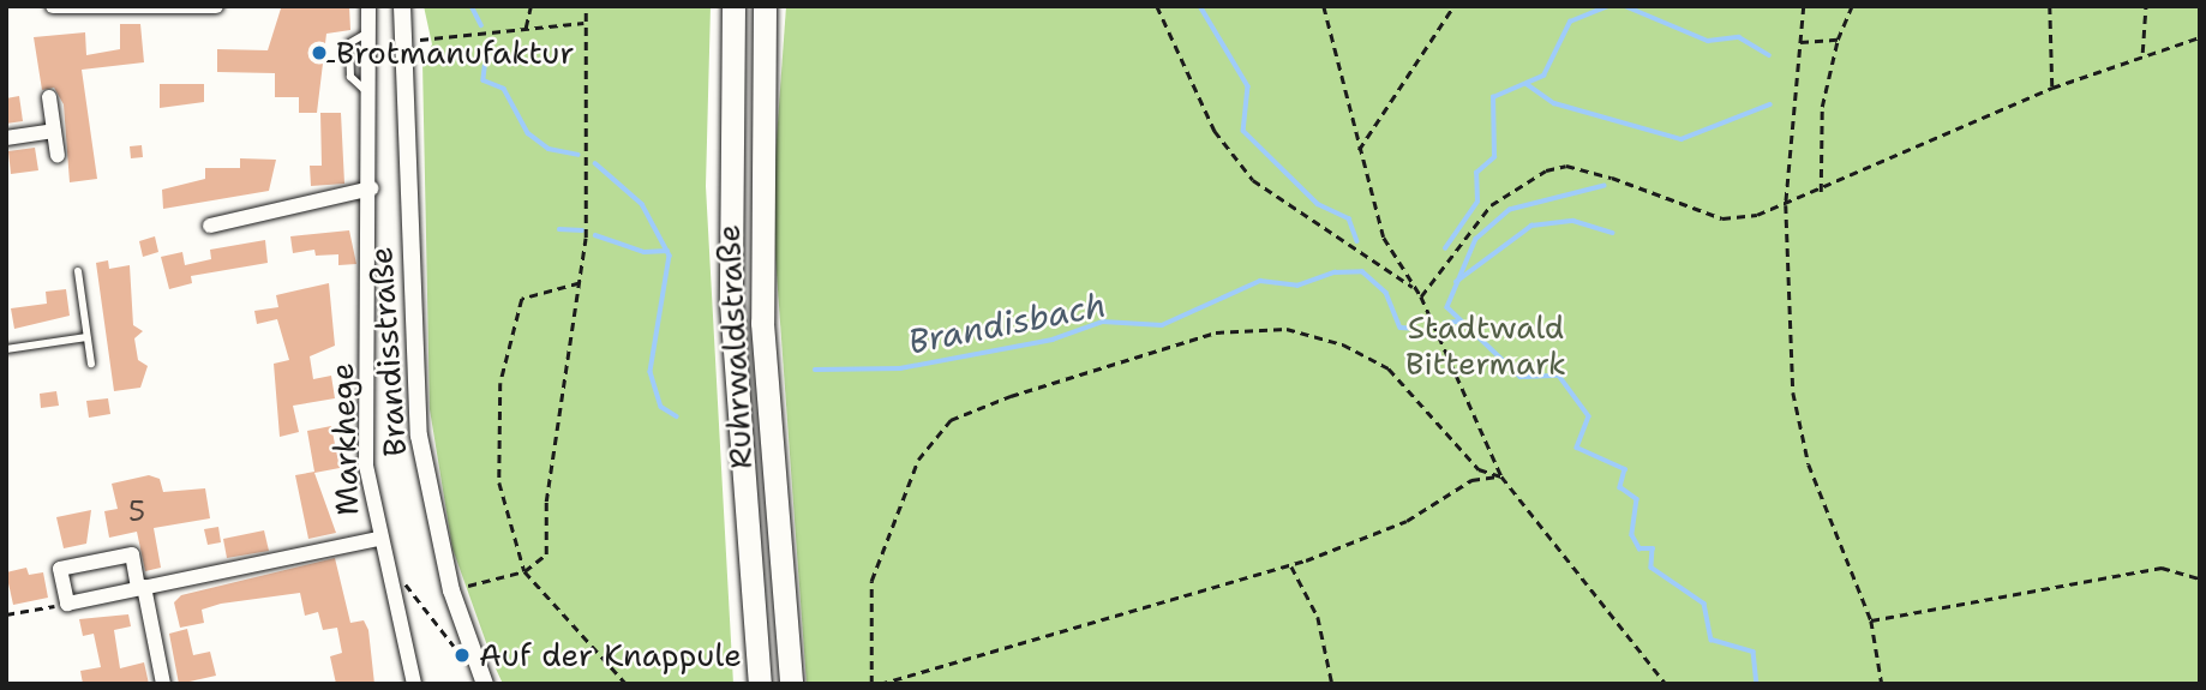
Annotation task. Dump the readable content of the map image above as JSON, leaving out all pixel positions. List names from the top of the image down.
{
  "streets": {
    "highway": ["Ruhrwaldstraße"],
    "street": ["Brandisstraße", "Markhege"]
  },
  "water": ["Brandisbach"],
  "parks": ["Stadtwald Bittermark"],
  "places": ["Brotmanufaktur", "Auf der Knappule"],
  "house_numbers": ["5"]
}
